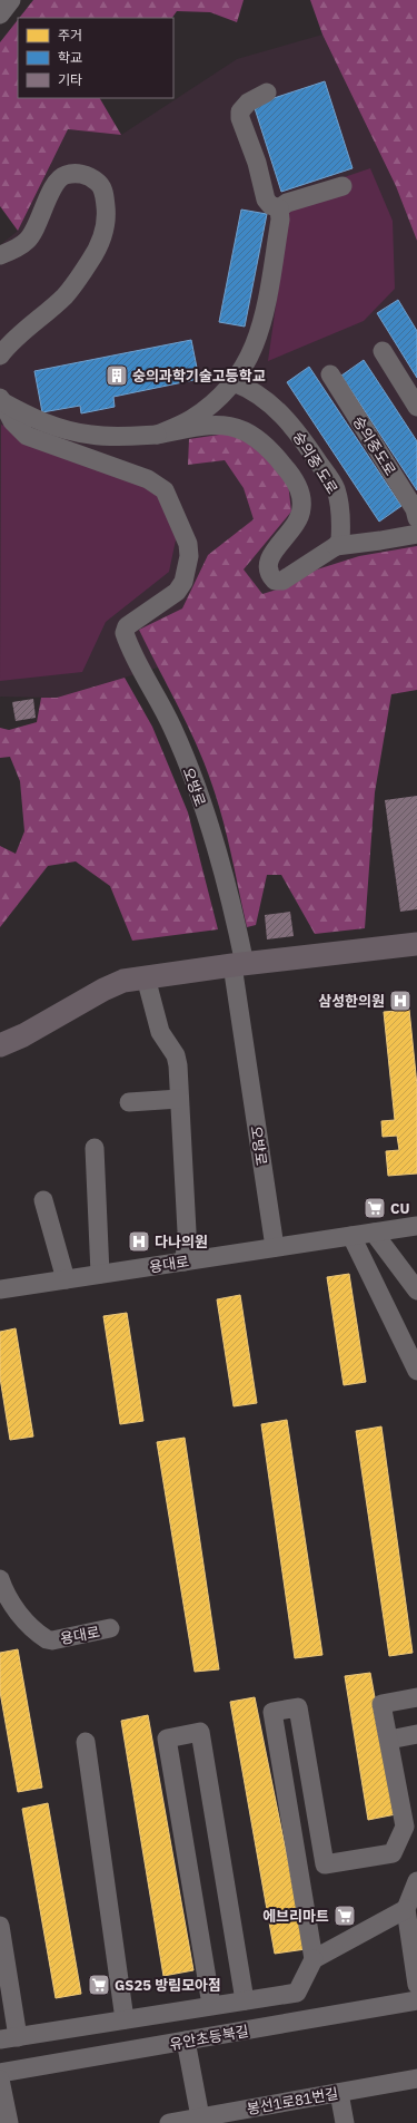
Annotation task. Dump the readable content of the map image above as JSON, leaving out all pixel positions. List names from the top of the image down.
{
  "streets": {
    "street": [
      "숭의중도로",
      "숭의중 도로",
      "오방로",
      "용대로",
      "유안초등북길",
      "봉선1로81번길"
    ]
  },
  "crossings": [
    ["숭의중 도로", "오방로"],
    ["오방로", "용대로"]
  ],
  "places": {
    "building": ["숭의과학기술고등학교"],
    "hospital": ["삼성한의원", "다나의원"],
    "supermarket": ["CU", "에브리마트", "GS25 방림모아점"]
  },
  "legend": ["주거", "학교", "기타"]
}
